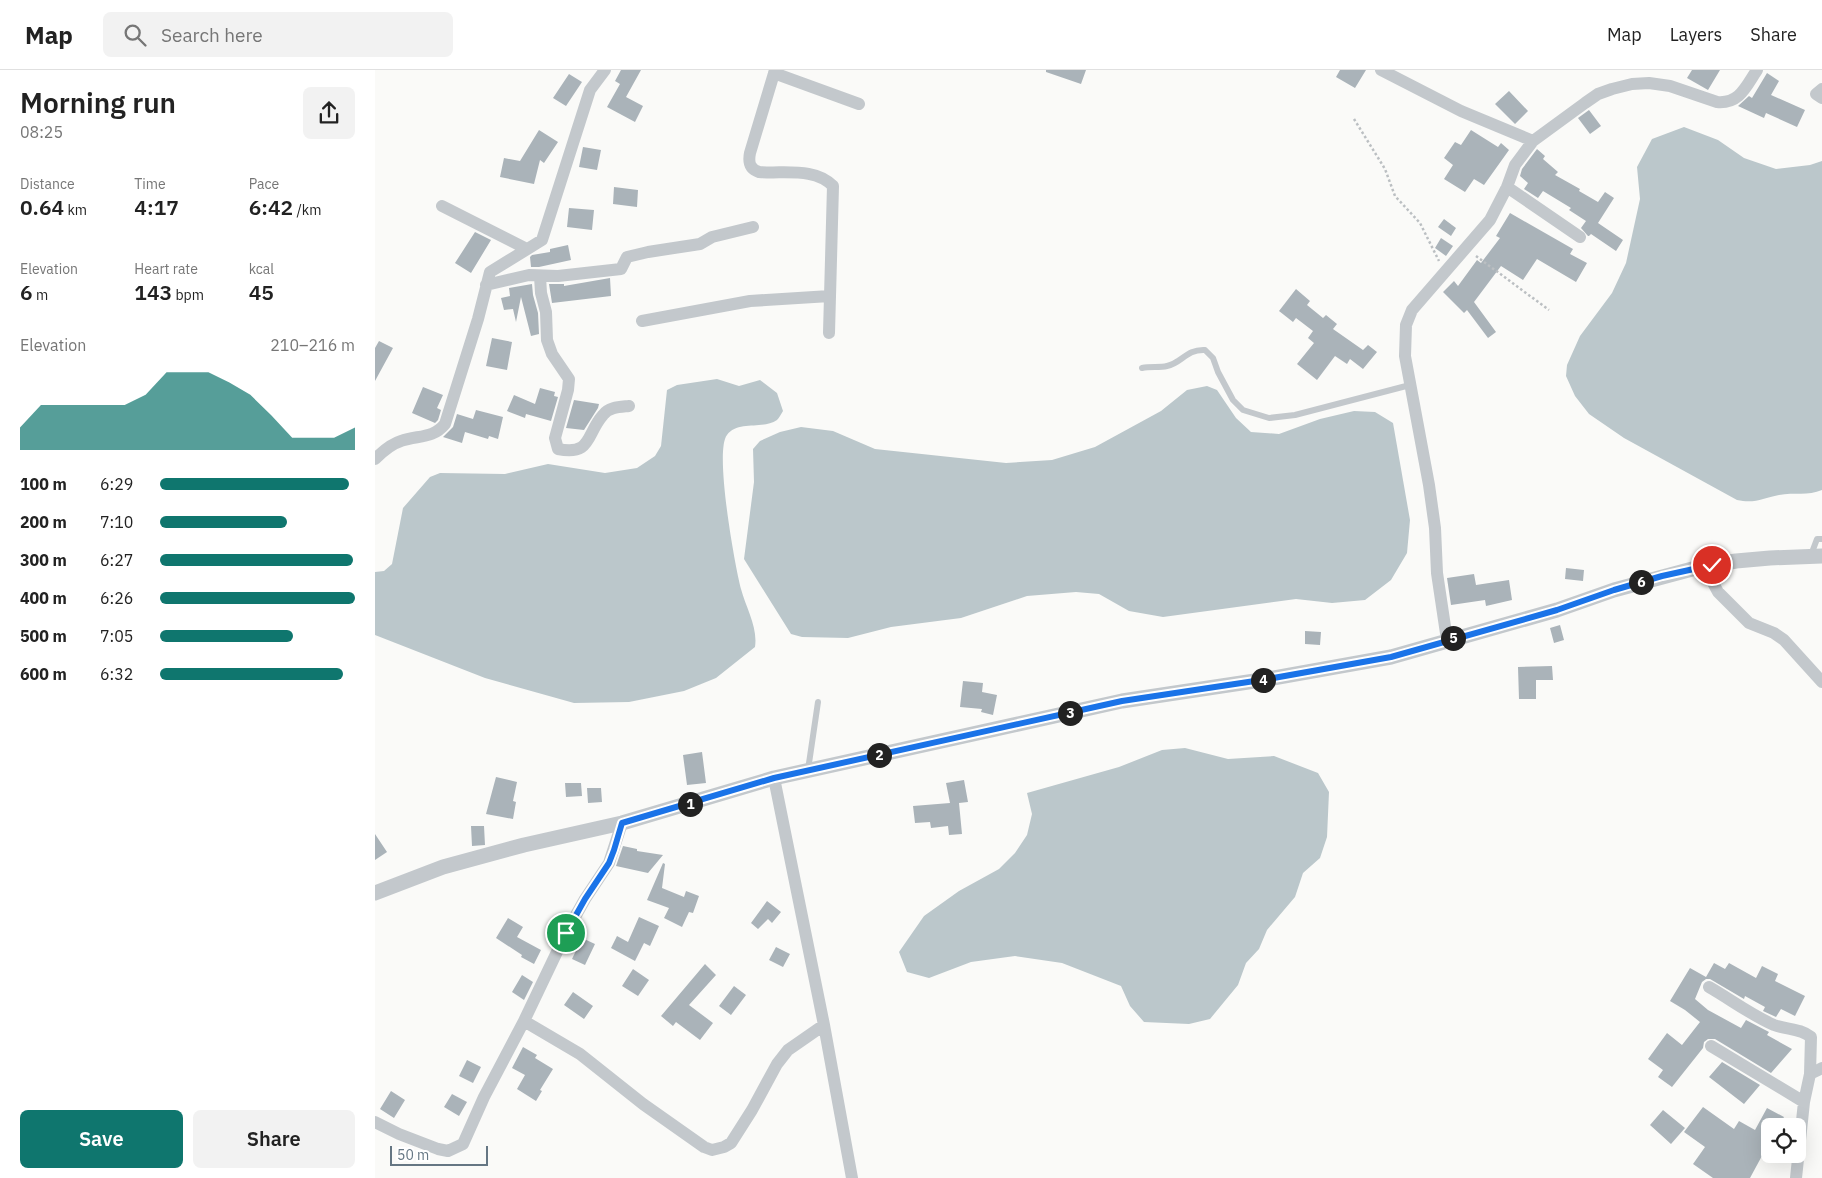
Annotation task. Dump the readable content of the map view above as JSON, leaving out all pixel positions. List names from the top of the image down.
{
  "scale_bar": "50 m",
  "page": {
    "header": "Map",
    "search": "Search here",
    "nav": ["Map", "Layers", "Share"],
    "heading": ["Morning run", "08:25"],
    "stats": [
      ["Distance", "0.64 km"],
      ["Time", "4:17"],
      ["Pace", "6:42 /km"],
      ["Elevation", "6 m"],
      ["Heart rate", "143 bpm"],
      ["kcal", "45"]
    ],
    "chart": ["Elevation", "210–216 m"],
    "list": [
      {
        "name": "100 m",
        "note": "6:29"
      },
      {
        "name": "200 m",
        "note": "7:10"
      },
      {
        "name": "300 m",
        "note": "6:27"
      },
      {
        "name": "400 m",
        "note": "6:26"
      },
      {
        "name": "500 m",
        "note": "7:05"
      },
      {
        "name": "600 m",
        "note": "6:32"
      }
    ],
    "pins": [
      "6",
      "5",
      "4",
      "3",
      "2",
      "1"
    ],
    "buttons": ["Save", "Share"],
    "scale": "50 m"
  }
}
